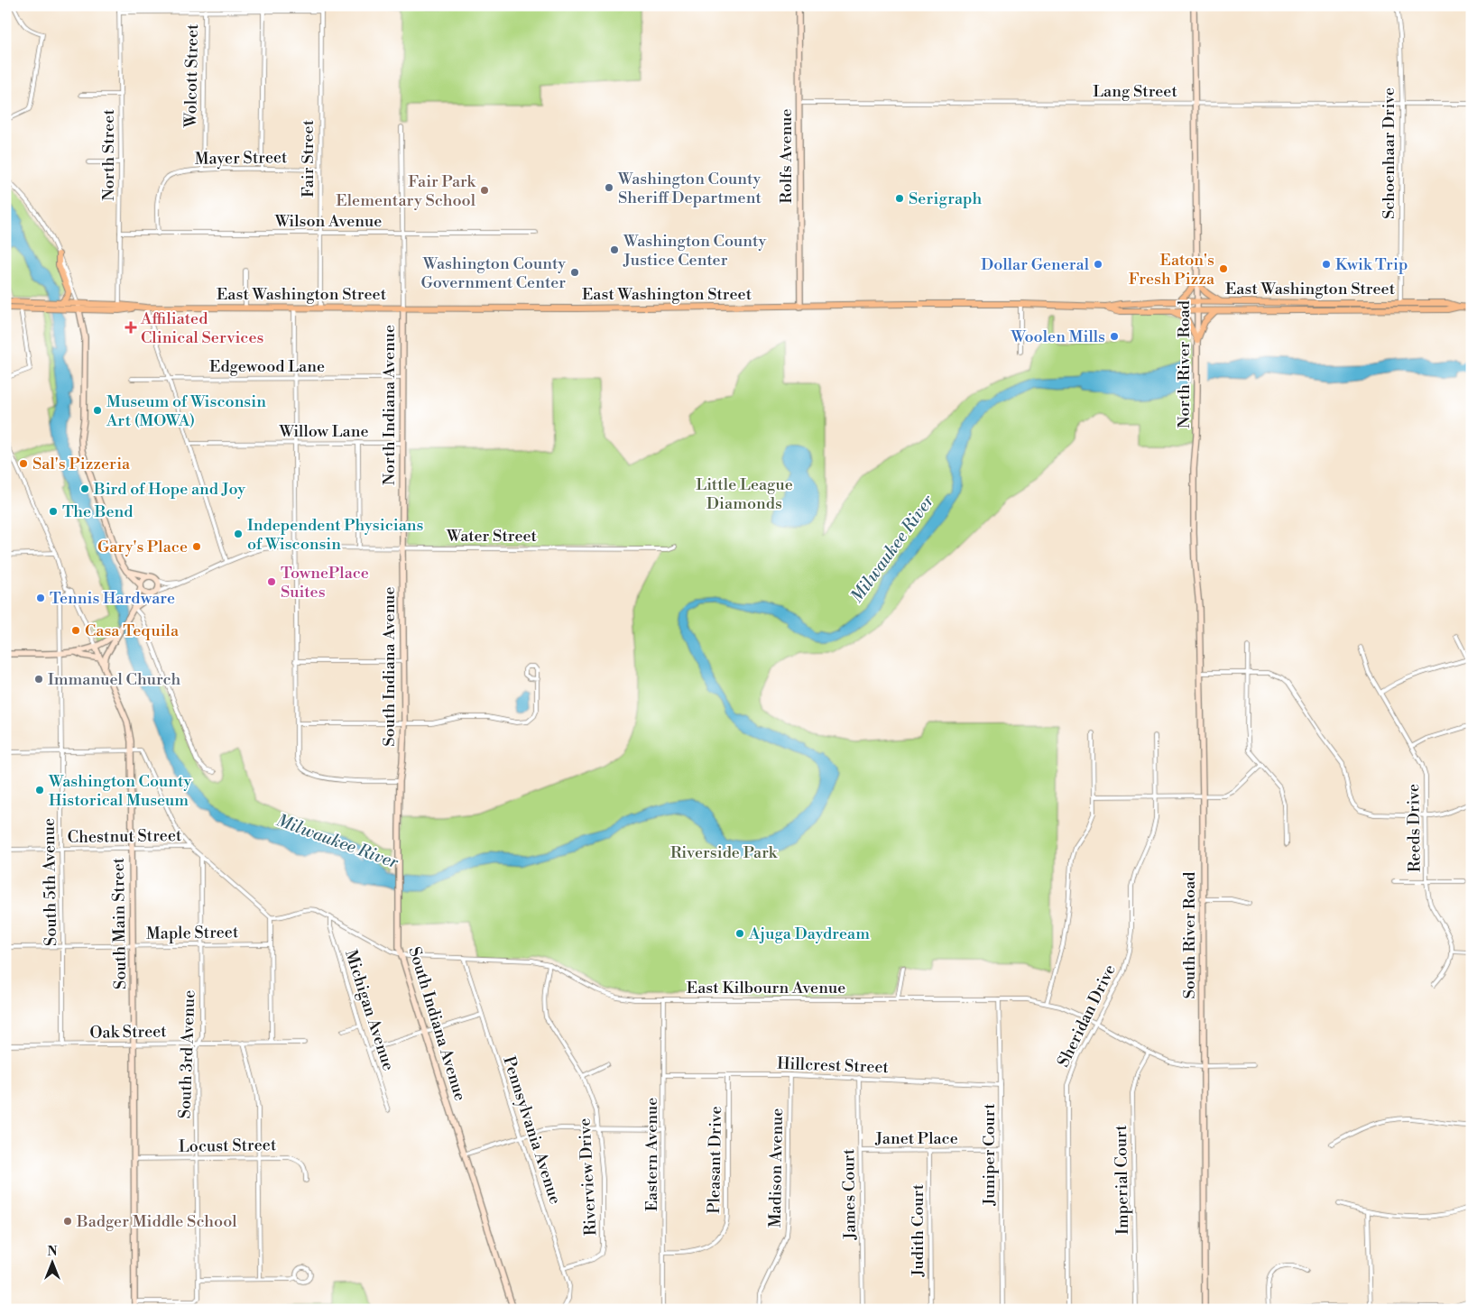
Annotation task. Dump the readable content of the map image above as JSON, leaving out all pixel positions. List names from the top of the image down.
{
  "streets": {
    "main road": ["East Washington Street"],
    "street": [
      "Wolcott Street",
      "Lang Street",
      "Schoenhaar Drive",
      "North Street",
      "Rolfs Avenue",
      "Mayer Street",
      "Fair Street",
      "Wilson Avenue",
      "North River Road",
      "Edgewood Lane",
      "North Indiana Avenue",
      "Willow Lane",
      "Water Street",
      "South Indiana Avenue",
      "Reeds Drive",
      "Chestnut Street",
      "South 5th Avenue",
      "South Main Street",
      "Maple Street",
      "South River Road",
      "East Kilbourn Avenue",
      "Michigan Avenue",
      "Sheridan Drive",
      "Oak Street",
      "South 3rd Avenue",
      "Hillcrest Street",
      "Pennsylvania Avenue",
      "Janet Place",
      "Locust Street",
      "Eastern Avenue",
      "Juniper Court",
      "Pleasant Drive",
      "Madison Avenue",
      "Riverview Drive",
      "Imperial Court",
      "James Court",
      "Judith Court"
    ]
  },
  "crossings": [
    ["Wolcott Street", "Mayer Street"],
    ["Lang Street", "Schoenhaar Drive"],
    ["Lang Street", "Rolfs Avenue"],
    ["Lang Street", "North River Road"],
    ["Schoenhaar Drive", "East Washington Street"],
    ["North Street", "Wilson Avenue"],
    ["North Street", "East Washington Street"],
    ["Rolfs Avenue", "East Washington Street"],
    ["Mayer Street", "Fair Street"],
    ["Mayer Street", "Wilson Avenue"],
    ["Fair Street", "Wilson Avenue"],
    ["Fair Street", "East Washington Street"],
    ["Wilson Avenue", "North Indiana Avenue"],
    ["East Washington Street", "North River Road"],
    ["East Washington Street", "North Indiana Avenue"],
    ["North River Road", "South River Road"],
    ["Edgewood Lane", "North Indiana Avenue"],
    ["North Indiana Avenue", "Willow Lane"],
    ["North Indiana Avenue", "Water Street"],
    ["North Indiana Avenue", "South Indiana Avenue"],
    ["Water Street", "South Indiana Avenue"],
    ["South Indiana Avenue", "East Kilbourn Avenue"],
    ["Chestnut Street", "South 5th Avenue"],
    ["Chestnut Street", "South Main Street"],
    ["South 5th Avenue", "South Main Street"],
    ["South 5th Avenue", "Maple Street"],
    ["South 5th Avenue", "Oak Street"],
    ["South Main Street", "Maple Street"],
    ["South Main Street", "Oak Street"],
    ["South Main Street", "South 3rd Avenue"],
    ["South Main Street", "Locust Street"],
    ["Maple Street", "South 3rd Avenue"],
    ["South River Road", "East Kilbourn Avenue"],
    ["East Kilbourn Avenue", "Michigan Avenue"],
    ["East Kilbourn Avenue", "Sheridan Drive"],
    ["East Kilbourn Avenue", "Pennsylvania Avenue"],
    ["East Kilbourn Avenue", "Eastern Avenue"],
    ["East Kilbourn Avenue", "Juniper Court"],
    ["East Kilbourn Avenue", "Riverview Drive"],
    ["East Kilbourn Avenue", "Imperial Court"],
    ["Oak Street", "South 3rd Avenue"],
    ["South 3rd Avenue", "Locust Street"],
    ["Hillcrest Street", "Eastern Avenue"],
    ["Hillcrest Street", "Juniper Court"],
    ["Hillcrest Street", "Pleasant Drive"],
    ["Hillcrest Street", "Madison Avenue"],
    ["Hillcrest Street", "James Court"],
    ["Pennsylvania Avenue", "Riverview Drive"],
    ["Janet Place", "Juniper Court"],
    ["Janet Place", "James Court"],
    ["Janet Place", "Judith Court"],
    ["Eastern Avenue", "Pleasant Drive"]
  ],
  "water": ["Milwaukee River"],
  "parks": ["Little League Diamonds", "Riverside Park"],
  "places": {
    "other": [
      "Washington County Sheriff Department",
      "Fair Park Elementary School",
      "Serigraph",
      "Washington County Justice Center",
      "Dollar General",
      "Kwik Trip",
      "Eaton's Fresh Pizza",
      "Washington County Government Center",
      "Woolen Mills",
      "Museum of Wisconsin Art (MOWA)",
      "Sal's Pizzeria",
      "Bird of Hope and Joy",
      "The Bend",
      "Independent Physicians of Wisconsin",
      "Gary's Place",
      "TownePlace Suites",
      "Tennis Hardware",
      "Casa Tequila",
      "Immanuel Church",
      "Washington County Historical Museum",
      "Ajuga Daydream",
      "Badger Middle School"
    ],
    "health": ["Affiliated Clinical Services"]
  },
  "north": "top"
}
